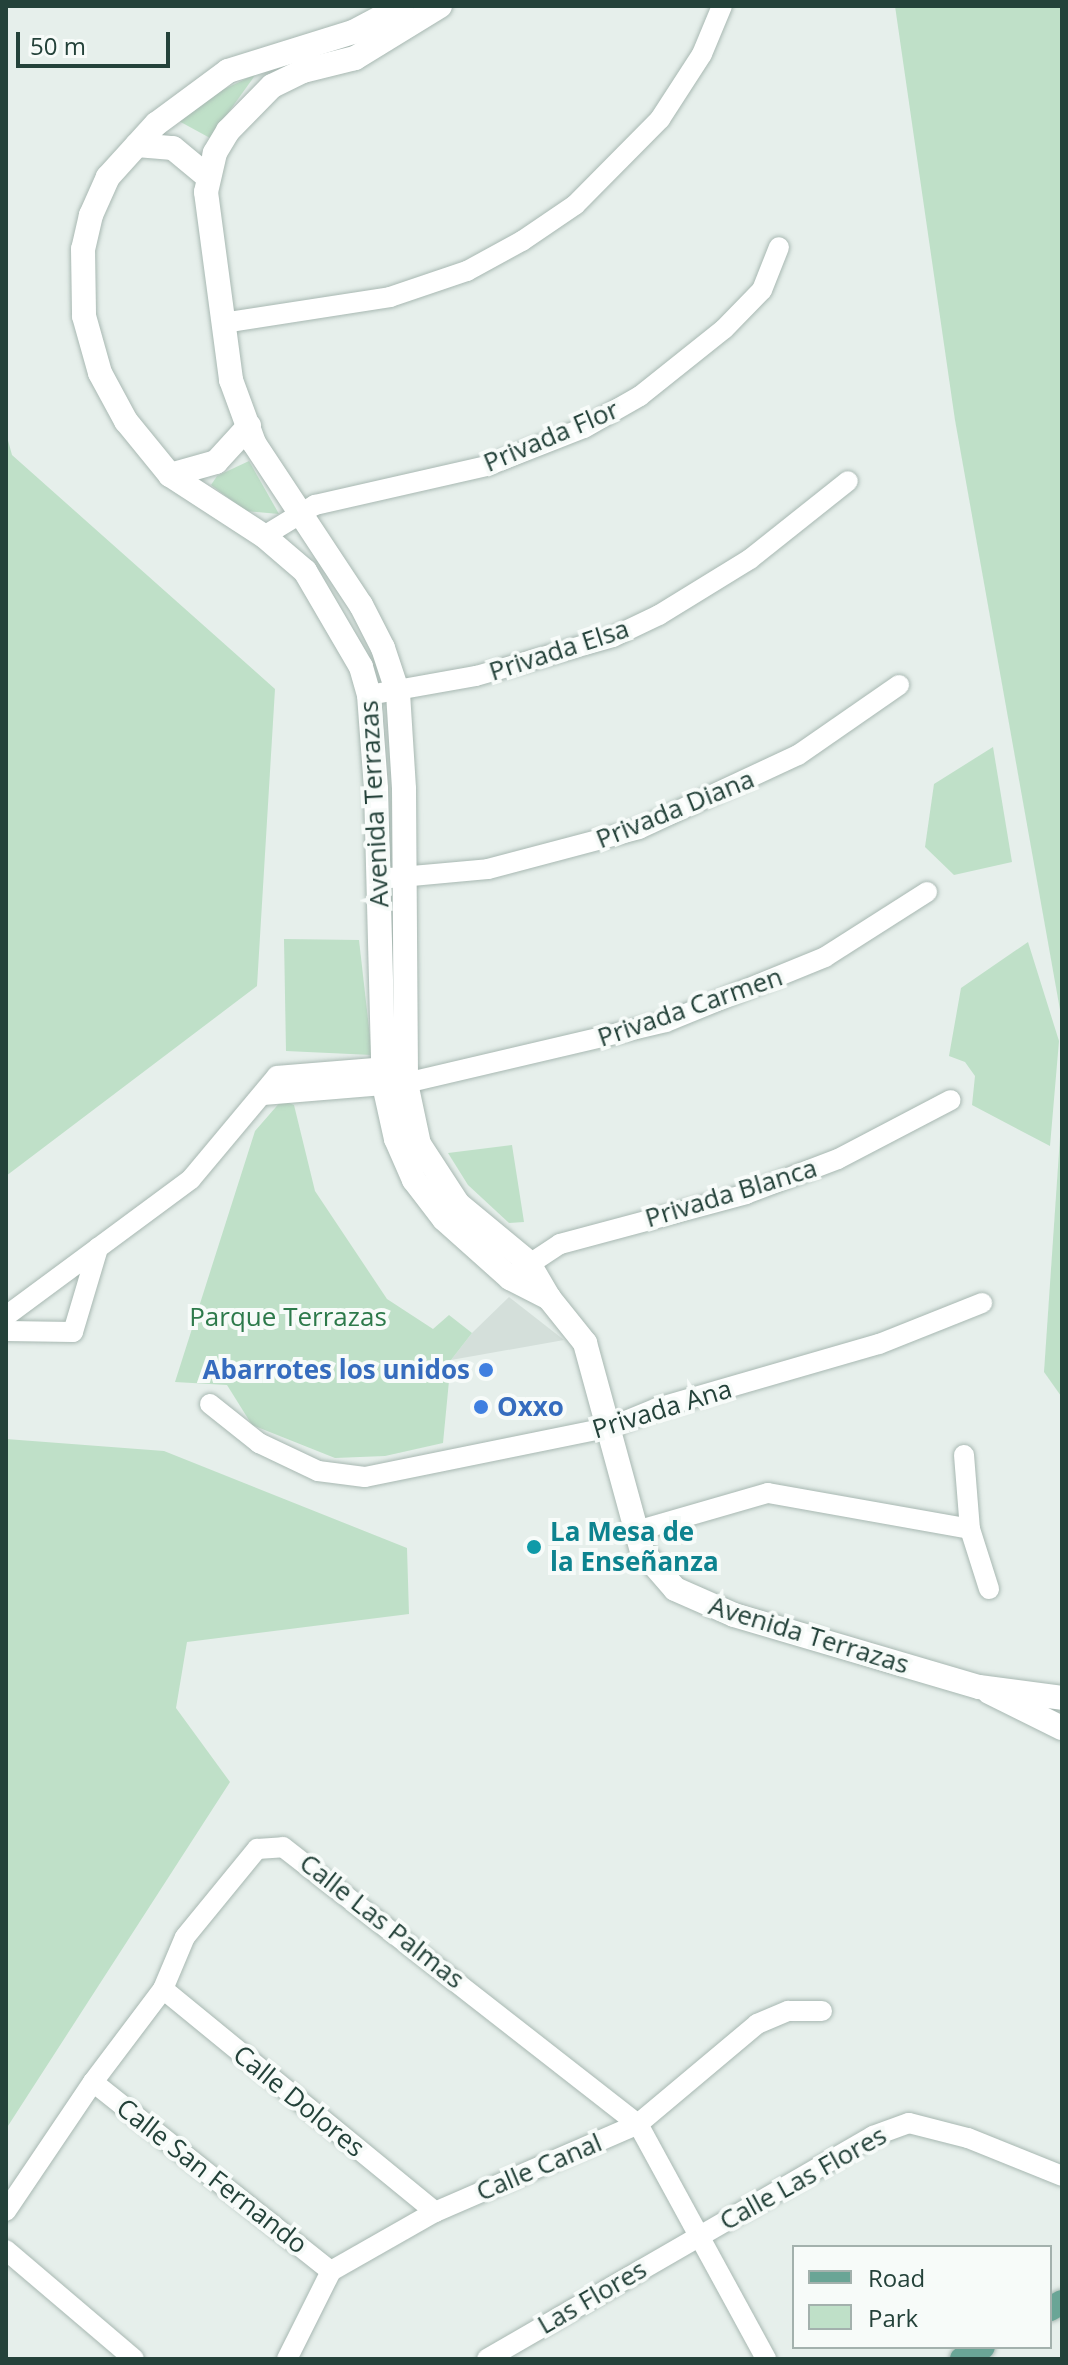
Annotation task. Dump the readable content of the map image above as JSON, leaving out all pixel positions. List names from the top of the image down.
{
  "streets": {
    "street": [
      "Privada Flor",
      "Privada Elsa",
      "Avenida Terrazas",
      "Privada Diana",
      "Privada Carmen",
      "Privada Blanca",
      "Privada Ana",
      "Calle Las Palmas",
      "Calle Dolores",
      "Calle Canal",
      "Calle San Fernando",
      "Calle Las Flores",
      "Las Flores"
    ]
  },
  "crossings": [
    ["Privada Flor", "Avenida Terrazas"],
    ["Privada Elsa", "Avenida Terrazas"],
    ["Avenida Terrazas", "Privada Diana"],
    ["Avenida Terrazas", "Privada Carmen"],
    ["Avenida Terrazas", "Privada Blanca"],
    ["Avenida Terrazas", "Privada Ana"],
    ["Calle Las Palmas", "Calle Dolores"],
    ["Calle Las Palmas", "Calle Canal"],
    ["Calle Las Palmas", "Calle San Fernando"],
    ["Calle Las Palmas", "Calle Las Flores"],
    ["Calle Las Palmas", "Las Flores"],
    ["Calle Dolores", "Calle Canal"],
    ["Calle Canal", "Calle San Fernando"],
    ["Calle Las Flores", "Las Flores"]
  ],
  "parks": ["Parque Terrazas"],
  "places": ["Abarrotes los unidos", "Oxxo", "La Mesa de la Enseñanza"],
  "legend": ["Road", "Park"],
  "scale_bar": "50 m"
}
